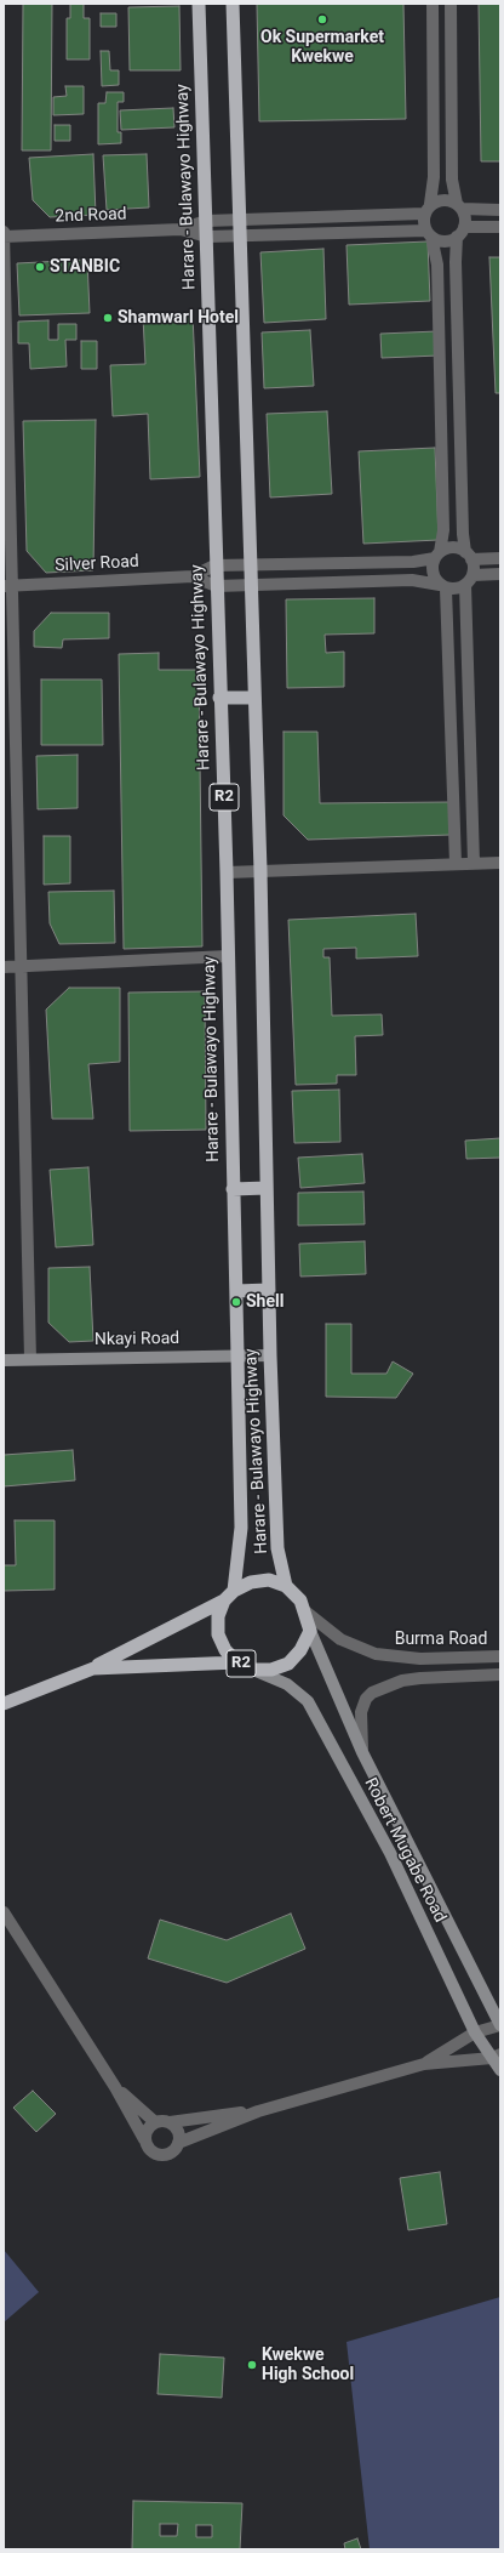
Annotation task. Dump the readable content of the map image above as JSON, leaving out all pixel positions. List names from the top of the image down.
{
  "streets": {
    "highway": ["Harare - Bulawayo Highway", "R2"],
    "main road": ["Nkayi Road", "Robert Mugabe Road"],
    "street": ["2nd Road", "Silver Road", "Burma Road"]
  },
  "crossings": [
    ["Harare - Bulawayo Highway", "2nd Road"],
    ["Harare - Bulawayo Highway", "Silver Road"],
    ["Harare - Bulawayo Highway", "R2"],
    ["Harare - Bulawayo Highway", "Nkayi Road"],
    ["Harare - Bulawayo Highway", "Burma Road"],
    ["Harare - Bulawayo Highway", "Robert Mugabe Road"],
    ["R2", "Burma Road"],
    ["R2", "Robert Mugabe Road"],
    ["Burma Road", "Robert Mugabe Road"]
  ],
  "places": [
    "Ok Supermarket Kwekwe",
    "STANBIC",
    "Shamwarl Hotel",
    "Shell",
    "Kwekwe High School"
  ]
}
